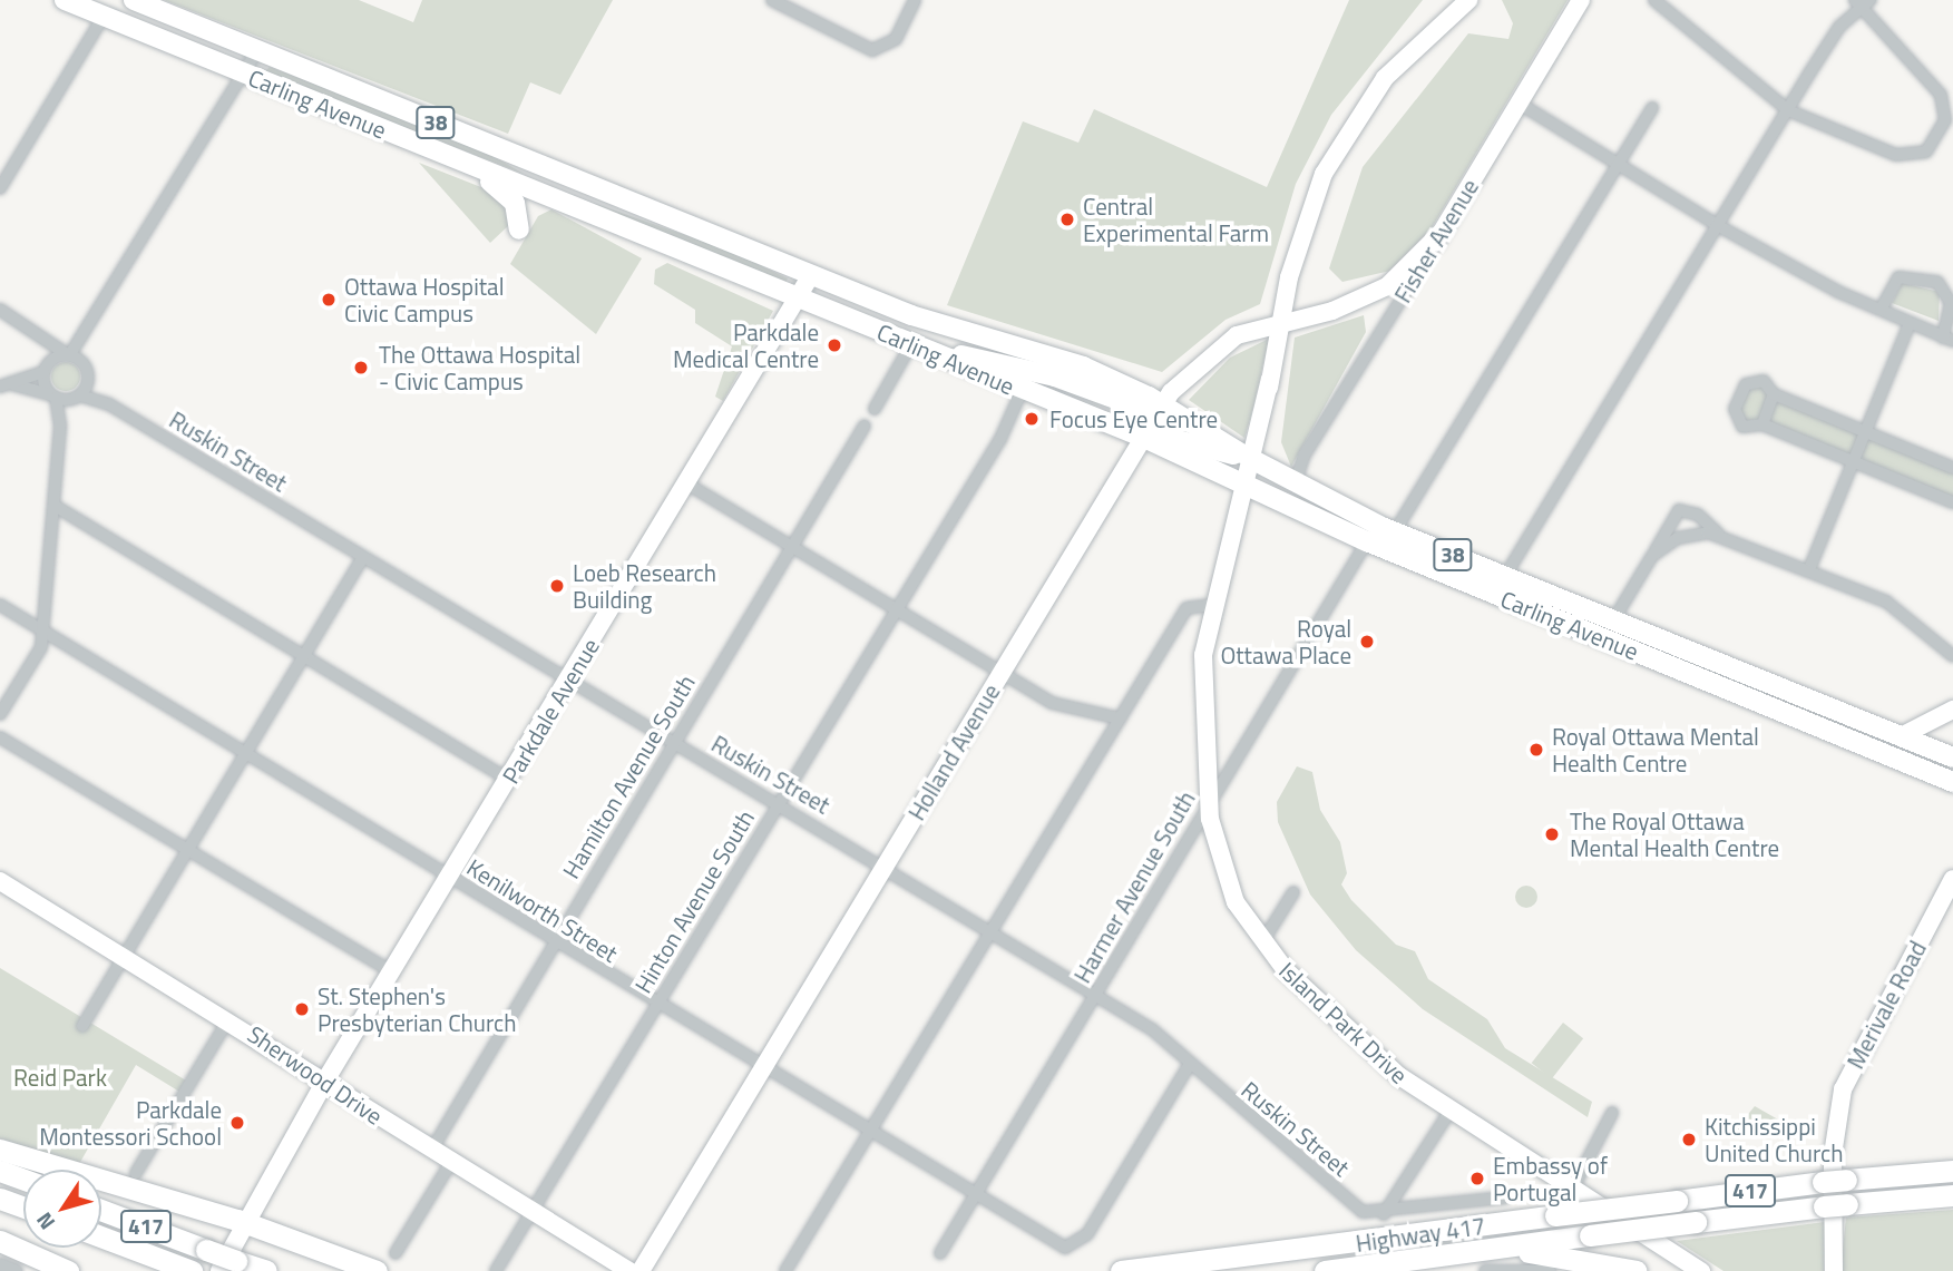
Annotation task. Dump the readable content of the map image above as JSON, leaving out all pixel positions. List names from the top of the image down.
{
  "streets": {
    "highway": ["417", "Highway 417"],
    "main road": [
      "Carling Avenue",
      "38",
      "Fisher Avenue",
      "Parkdale Avenue",
      "Holland Avenue",
      "Merivale Road",
      "Island Park Drive",
      "Sherwood Drive"
    ],
    "street": [
      "Ruskin Street",
      "Hamilton Avenue South",
      "Harmer Avenue South",
      "Hinton Avenue South",
      "Kenilworth Street"
    ]
  },
  "crossings": [
    ["Carling Avenue", "Fisher Avenue"],
    ["Carling Avenue", "Parkdale Avenue"],
    ["Carling Avenue", "Holland Avenue"],
    ["Carling Avenue", "Harmer Avenue South"],
    ["Carling Avenue", "Hinton Avenue South"],
    ["Carling Avenue", "Island Park Drive"],
    ["Fisher Avenue", "Holland Avenue"],
    ["Ruskin Street", "Parkdale Avenue"],
    ["Ruskin Street", "Holland Avenue"],
    ["Ruskin Street", "Hamilton Avenue South"],
    ["Ruskin Street", "Harmer Avenue South"],
    ["Ruskin Street", "Hinton Avenue South"],
    ["Ruskin Street", "Kenilworth Street"],
    ["Parkdale Avenue", "Kenilworth Street"],
    ["Parkdale Avenue", "Sherwood Drive"],
    ["Parkdale Avenue", "417"],
    ["Holland Avenue", "Kenilworth Street"],
    ["Holland Avenue", "Island Park Drive"],
    ["Hamilton Avenue South", "Kenilworth Street"],
    ["Hamilton Avenue South", "Sherwood Drive"],
    ["Harmer Avenue South", "Kenilworth Street"],
    ["Harmer Avenue South", "Island Park Drive"],
    ["Hinton Avenue South", "Kenilworth Street"],
    ["Hinton Avenue South", "Sherwood Drive"]
  ],
  "parks": ["Reid Park"],
  "places": [
    "Central Experimental Farm",
    "Ottawa Hospital Civic Campus",
    "Parkdale Medical Centre",
    "The Ottawa Hospital - Civic Campus",
    "Focus Eye Centre",
    "Loeb Research Building",
    "Royal Ottawa Place",
    "Royal Ottawa Mental Health Centre",
    "The Royal Ottawa Mental Health Centre",
    "St. Stephen's Presbyterian Church",
    "Parkdale Montessori School",
    "Kitchissippi United Church",
    "Embassy of Portugal"
  ],
  "north": "bottom left"
}
